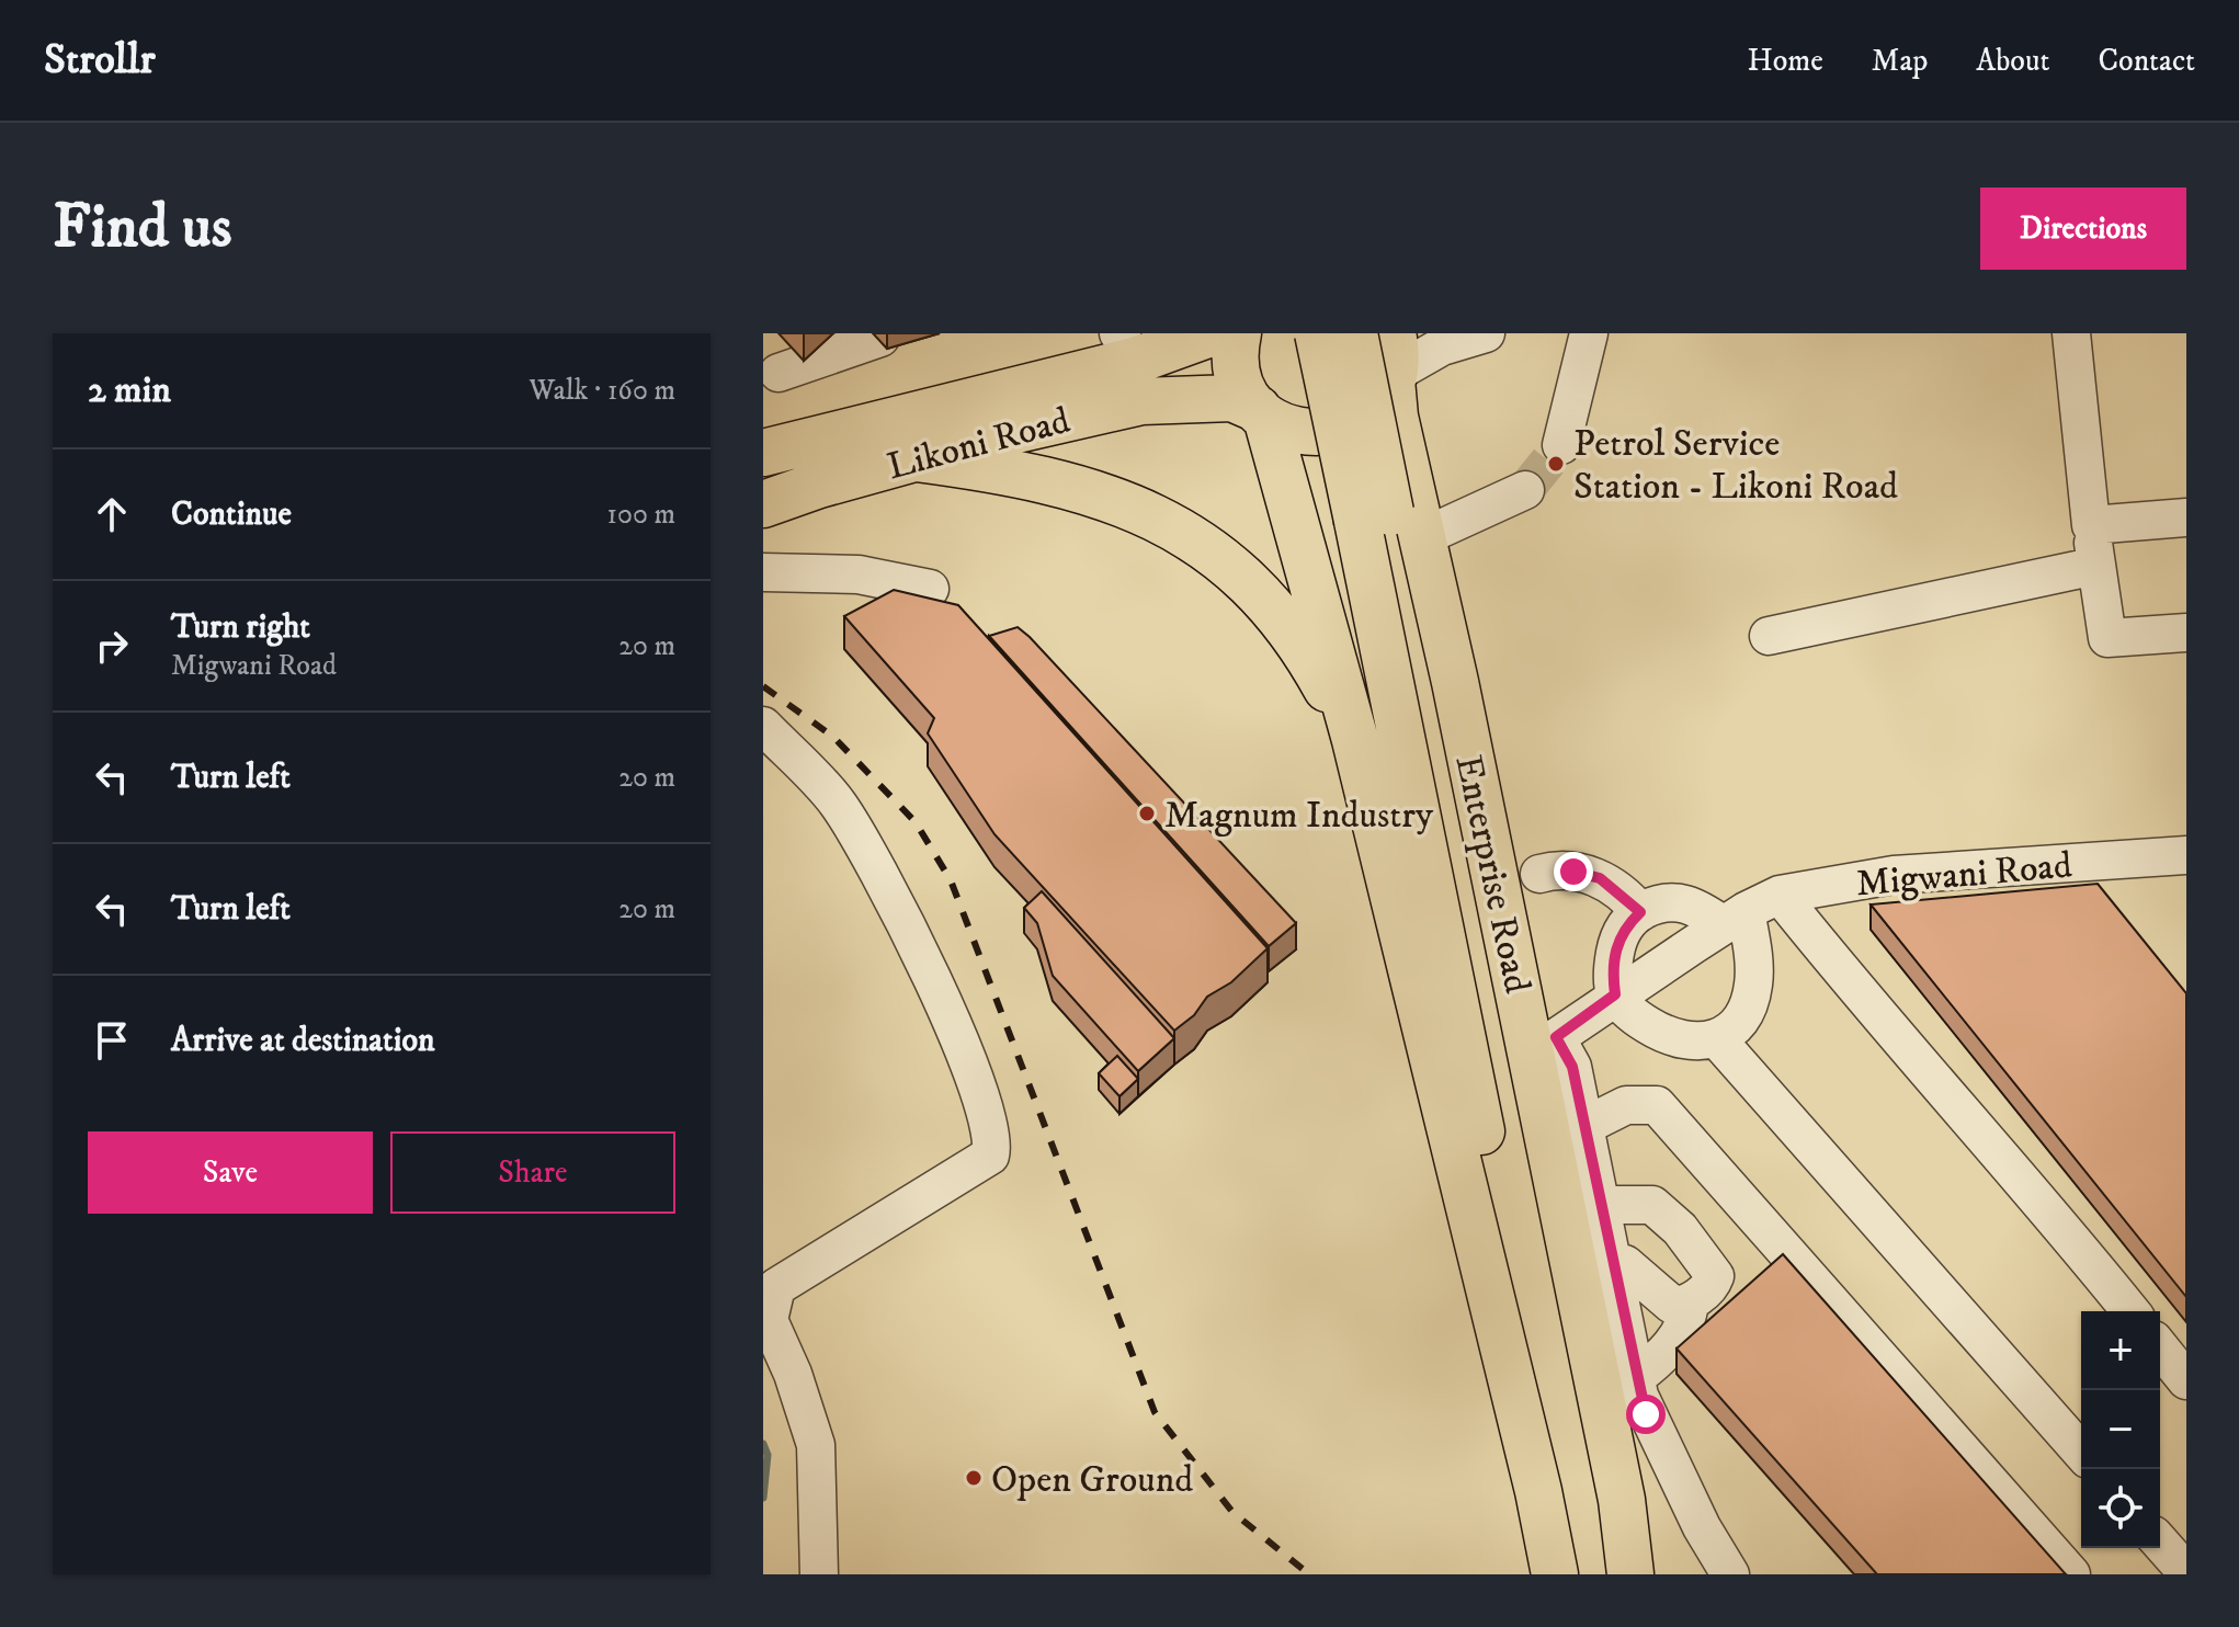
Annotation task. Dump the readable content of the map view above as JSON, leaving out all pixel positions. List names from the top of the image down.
{
  "streets": {
    "main road": ["Likoni Road", "Enterprise Road"],
    "street": ["Migwani Road"]
  },
  "crossings": [
    ["Likoni Road", "Enterprise Road"],
    ["Migwani Road", "Enterprise Road"]
  ],
  "places": ["Petrol Service Station - Likoni Road", "Magnum Industry", "Open Ground"],
  "page": {
    "header": "Strollr",
    "nav": [
      "Home",
      "Map",
      "About",
      "Contact"
    ],
    "buttons": [
      "Directions",
      ["Save", "Share"]
    ],
    "title": "Find us",
    "heading": ["2 min", "Walk · 160 m"],
    "list": [
      ["Continue", "100 m"],
      ["Turn right", "Migwani Road", "20 m"],
      ["Turn left", "20 m"],
      ["Turn left", "20 m"],
      "Arrive at destination"
    ],
    "map_buttons": ["+", "−"]
  }
}
